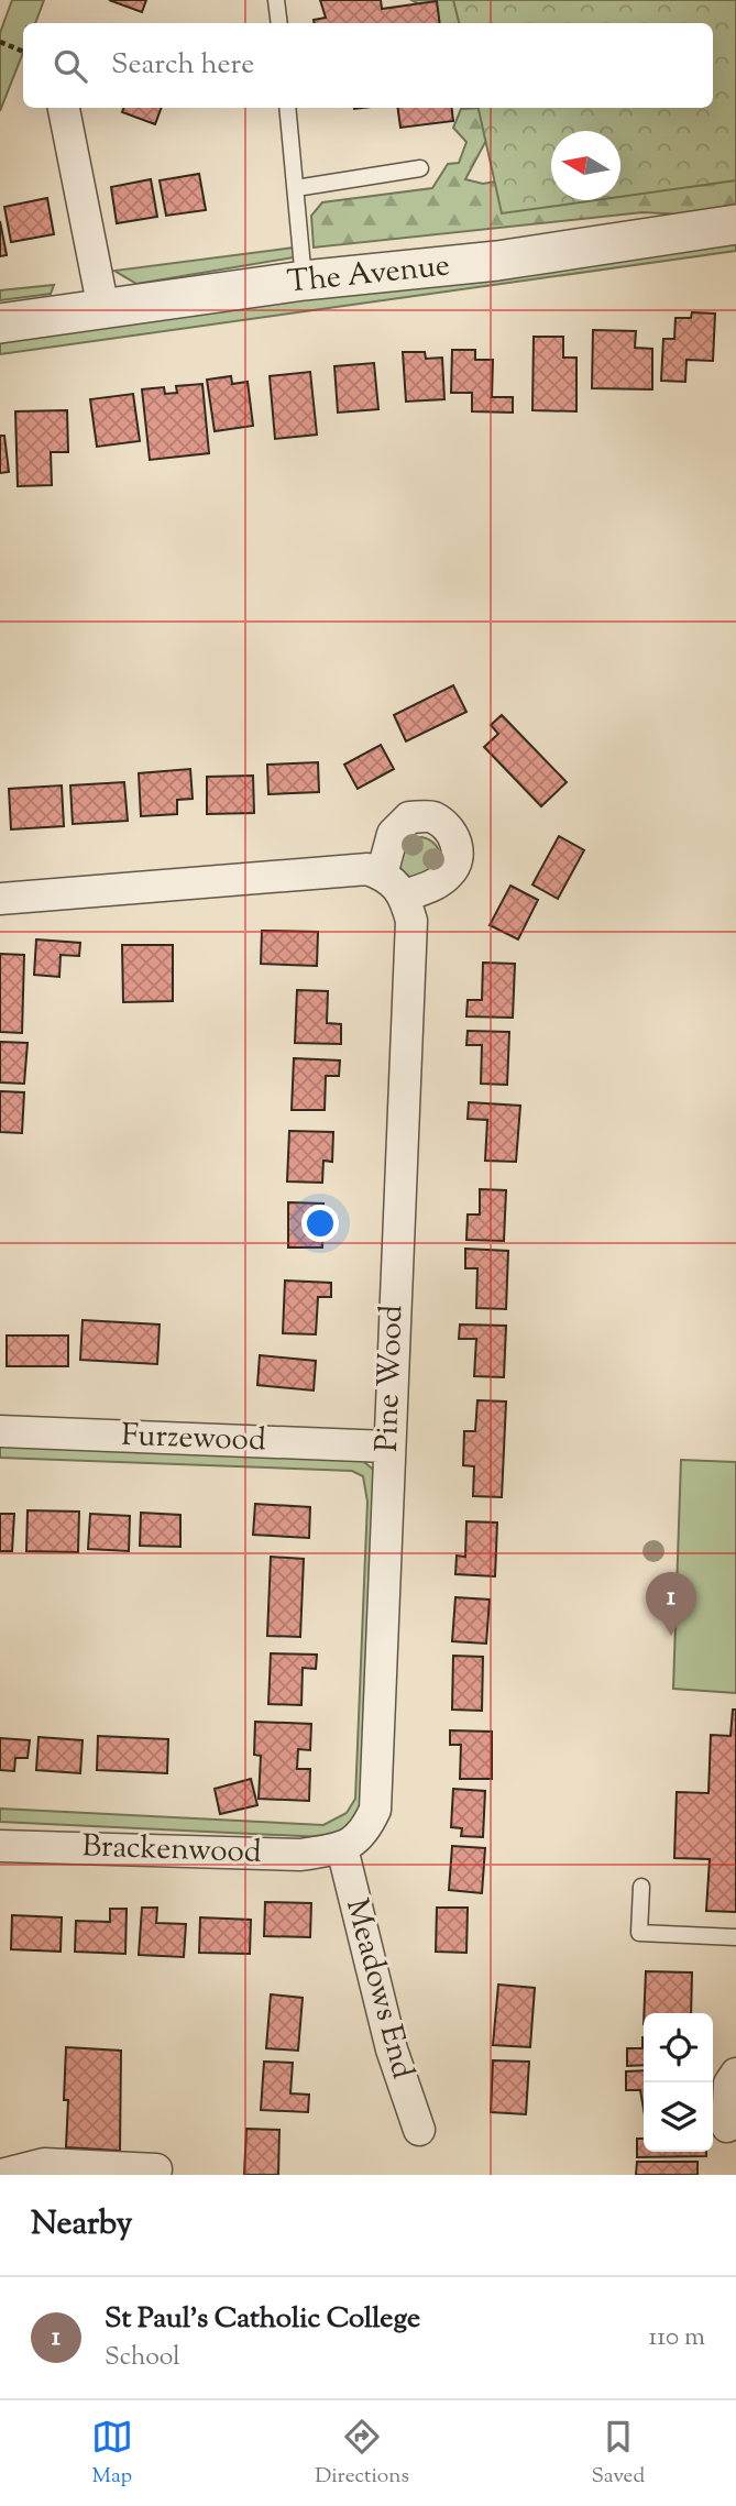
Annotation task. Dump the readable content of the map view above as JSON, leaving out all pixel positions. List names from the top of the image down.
{
  "streets": {
    "street": [
      "The Avenue",
      "Pine Wood",
      "Furzewood",
      "Brackenwood",
      "Meadows End"
    ]
  },
  "crossings": [
    ["Pine Wood", "Furzewood"],
    ["Pine Wood", "Brackenwood"],
    ["Pine Wood", "Meadows End"],
    ["Brackenwood", "Meadows End"]
  ],
  "north": "left",
  "page": {
    "search": "Search here",
    "pins": "1",
    "heading": "Nearby",
    "list": [
      {
        "mark": "1",
        "name": "St Paul's Catholic College",
        "note": "School",
        "value": "110 m"
      }
    ],
    "nav": ["Map", "Directions", "Saved"]
  }
}
